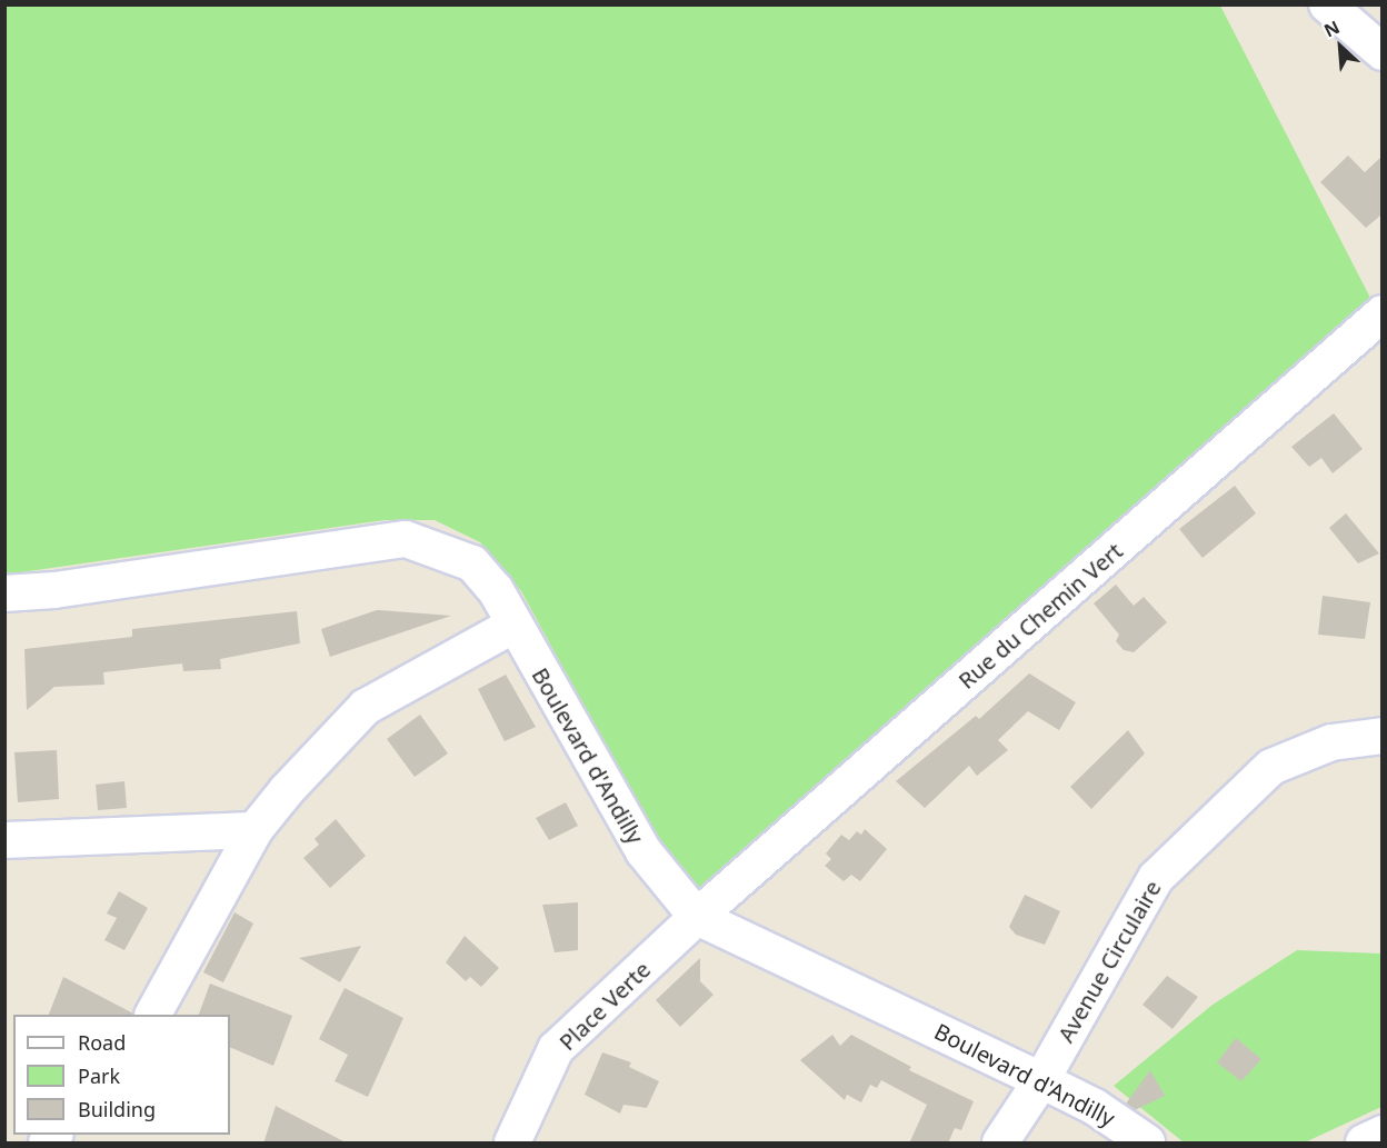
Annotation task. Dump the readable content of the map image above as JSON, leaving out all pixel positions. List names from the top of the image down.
{
  "streets": {
    "street": [
      "Rue du Chemin Vert",
      "Boulevard d'Andilly",
      "Avenue Circulaire",
      "Place Verte"
    ]
  },
  "crossings": [
    ["Rue du Chemin Vert", "Boulevard d'Andilly"],
    ["Rue du Chemin Vert", "Place Verte"],
    ["Boulevard d'Andilly", "Avenue Circulaire"],
    ["Boulevard d'Andilly", "Place Verte"]
  ],
  "legend": ["Road", "Park", "Building"],
  "north": "top left"
}
